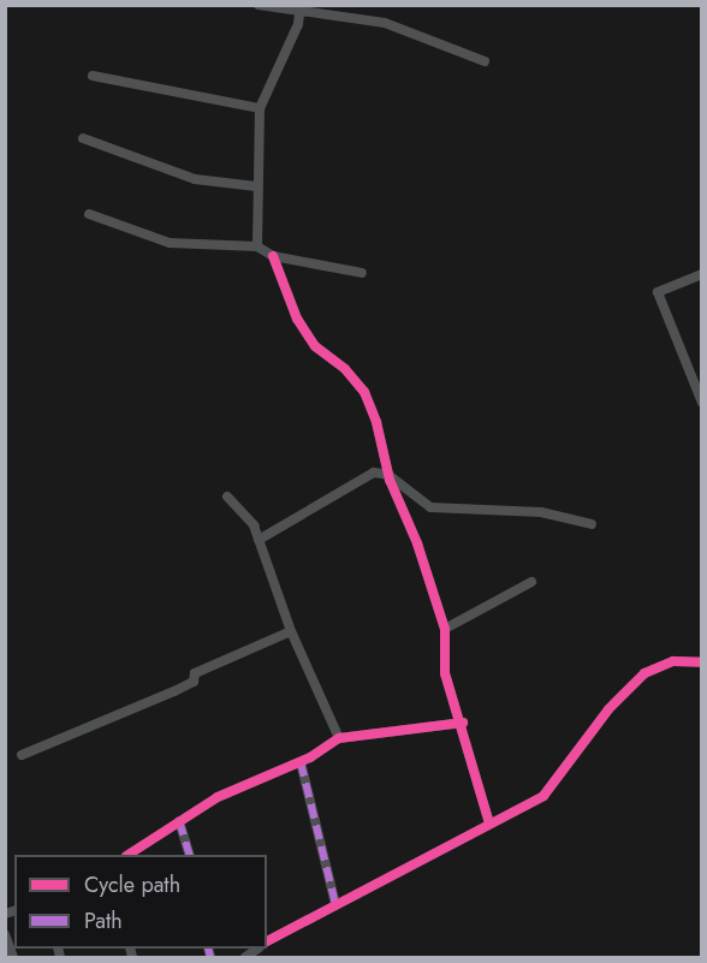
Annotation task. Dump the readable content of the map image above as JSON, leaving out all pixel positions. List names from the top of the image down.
{
  "legend": ["Cycle path", "Path"]
}
